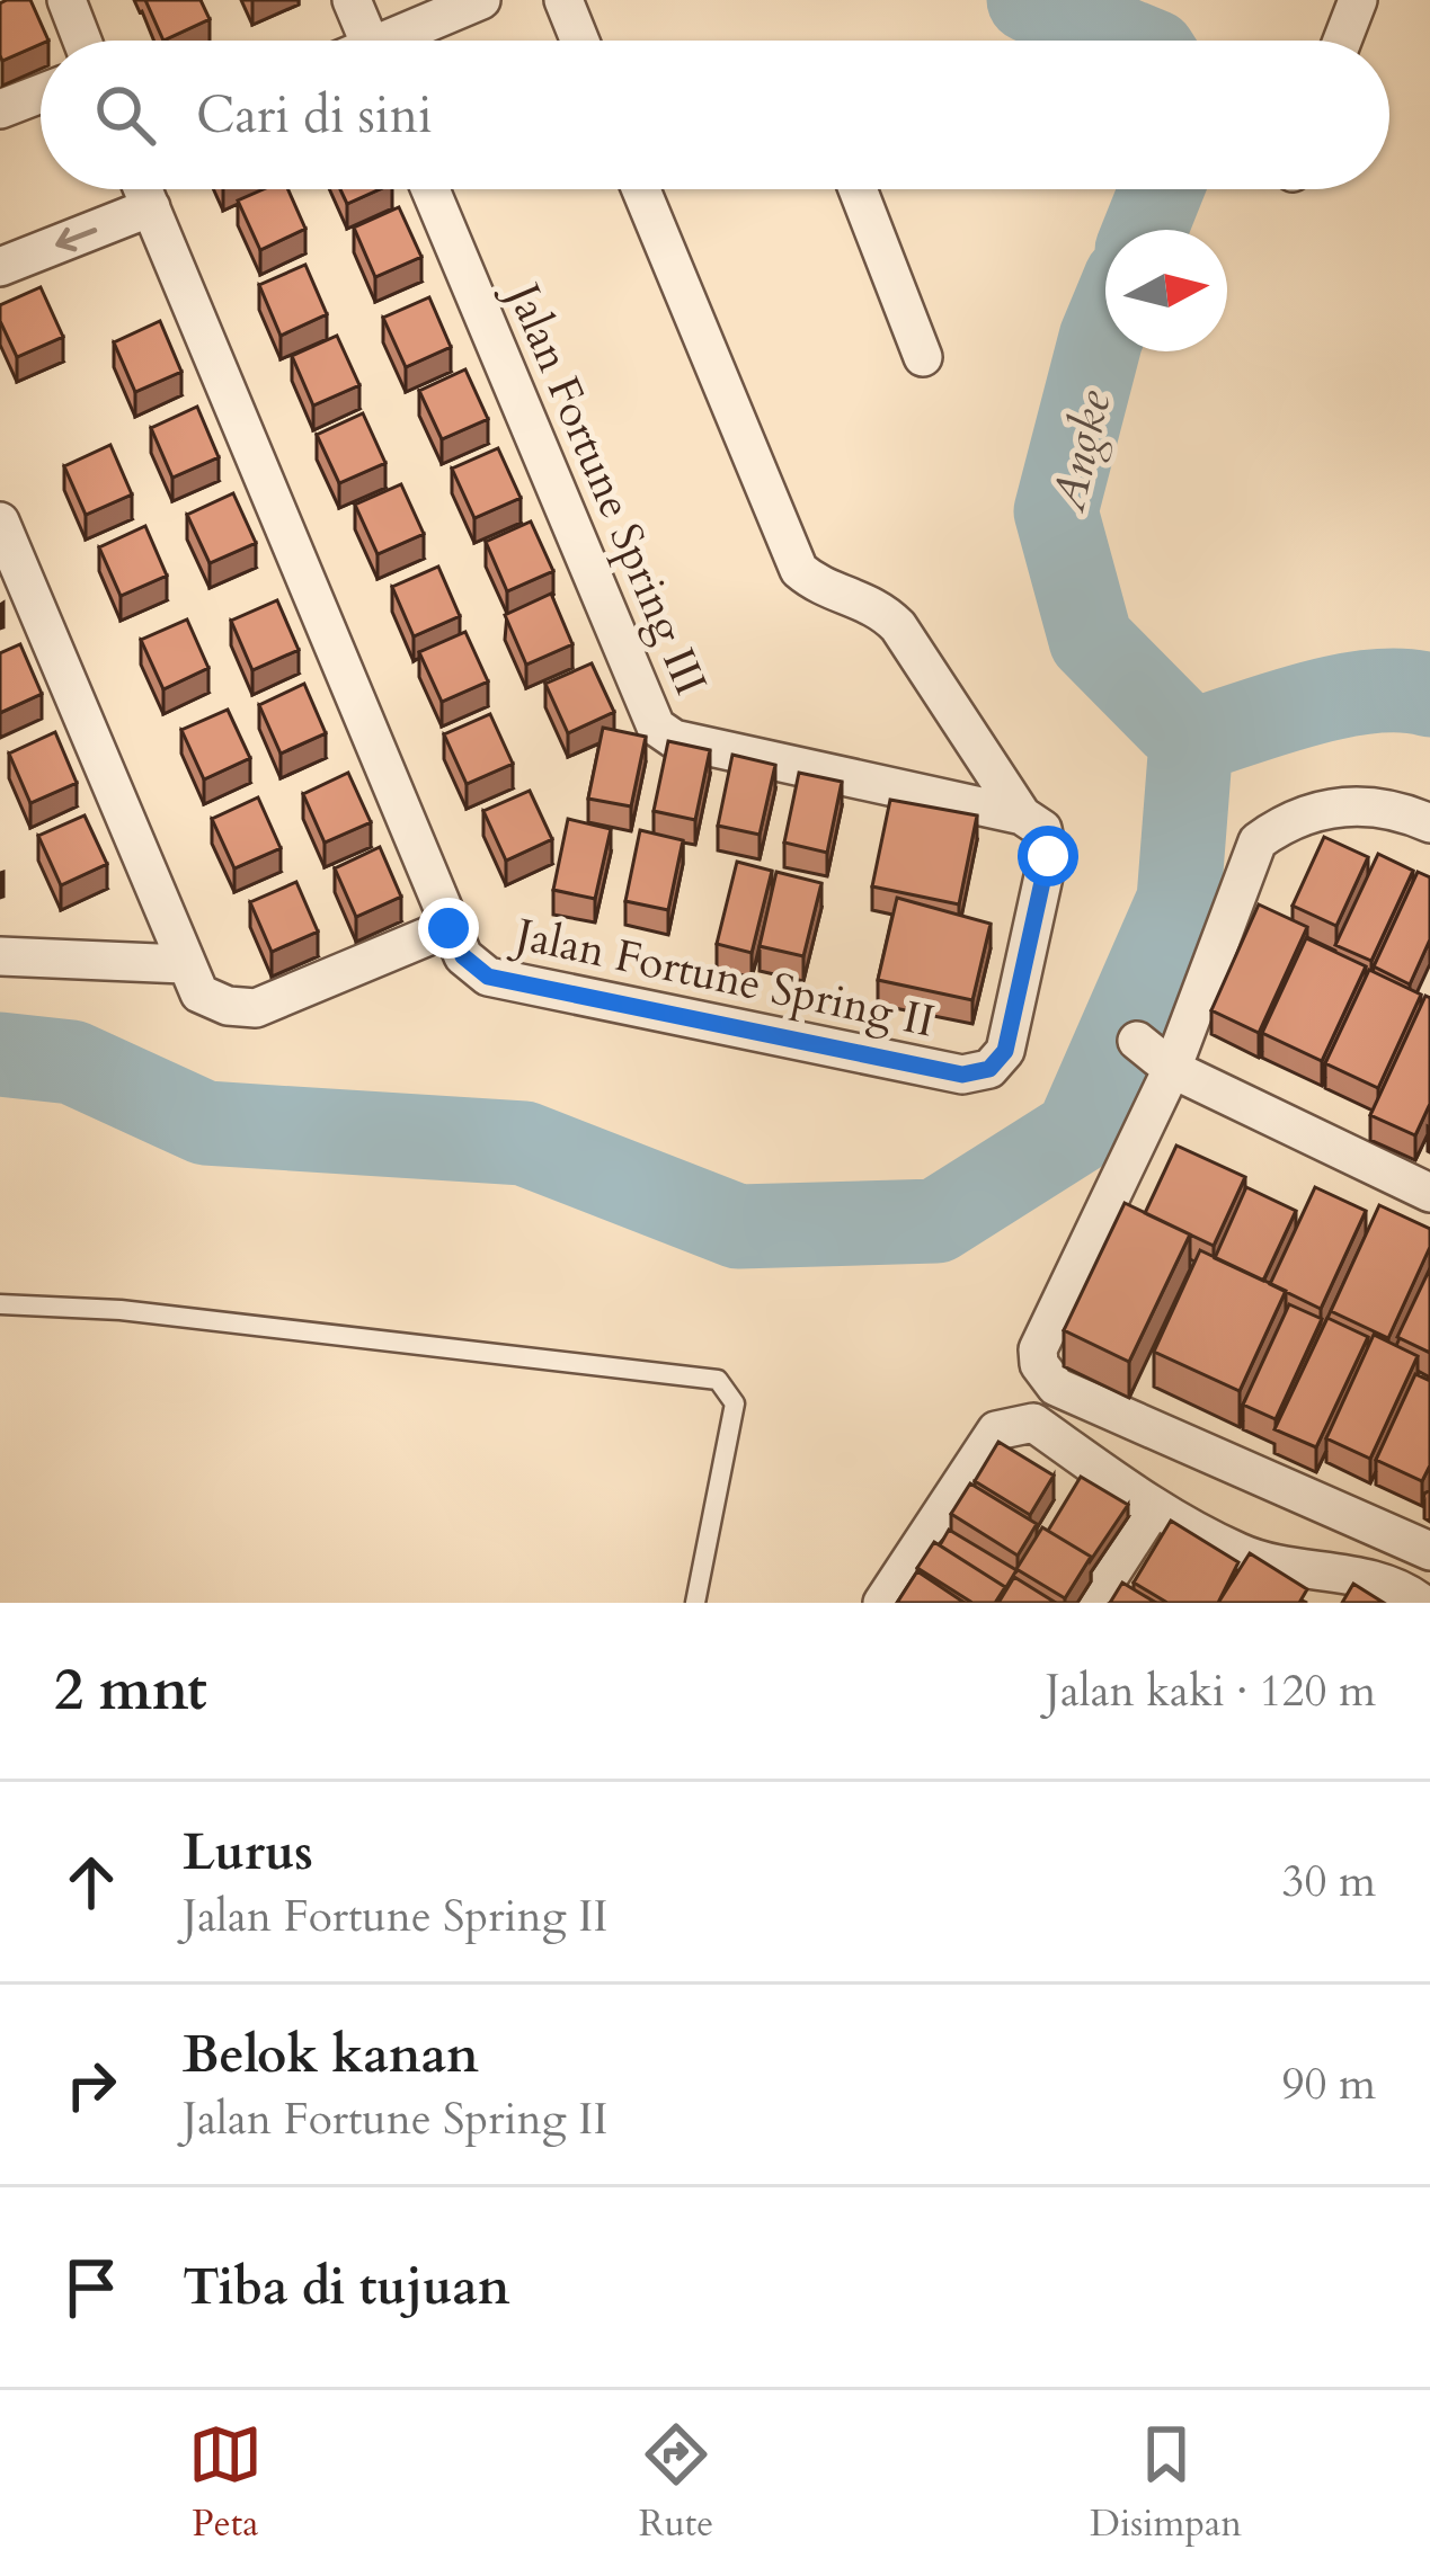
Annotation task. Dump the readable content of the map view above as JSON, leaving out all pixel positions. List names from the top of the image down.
{
  "streets": {
    "street": ["Jalan Fortune Spring III", "Jalan Fortune Spring II"]
  },
  "crossings": [
    ["Jalan Fortune Spring III", "Jalan Fortune Spring II"]
  ],
  "water": ["Angke"],
  "north": "right",
  "page": {
    "search": "Cari di sini",
    "heading": ["2 mnt", "Jalan kaki · 120 m"],
    "list": [
      ["Lurus", "Jalan Fortune Spring II", "30 m"],
      ["Belok kanan", "Jalan Fortune Spring II", "90 m"],
      "Tiba di tujuan"
    ],
    "nav": ["Peta", "Rute", "Disimpan"]
  }
}
